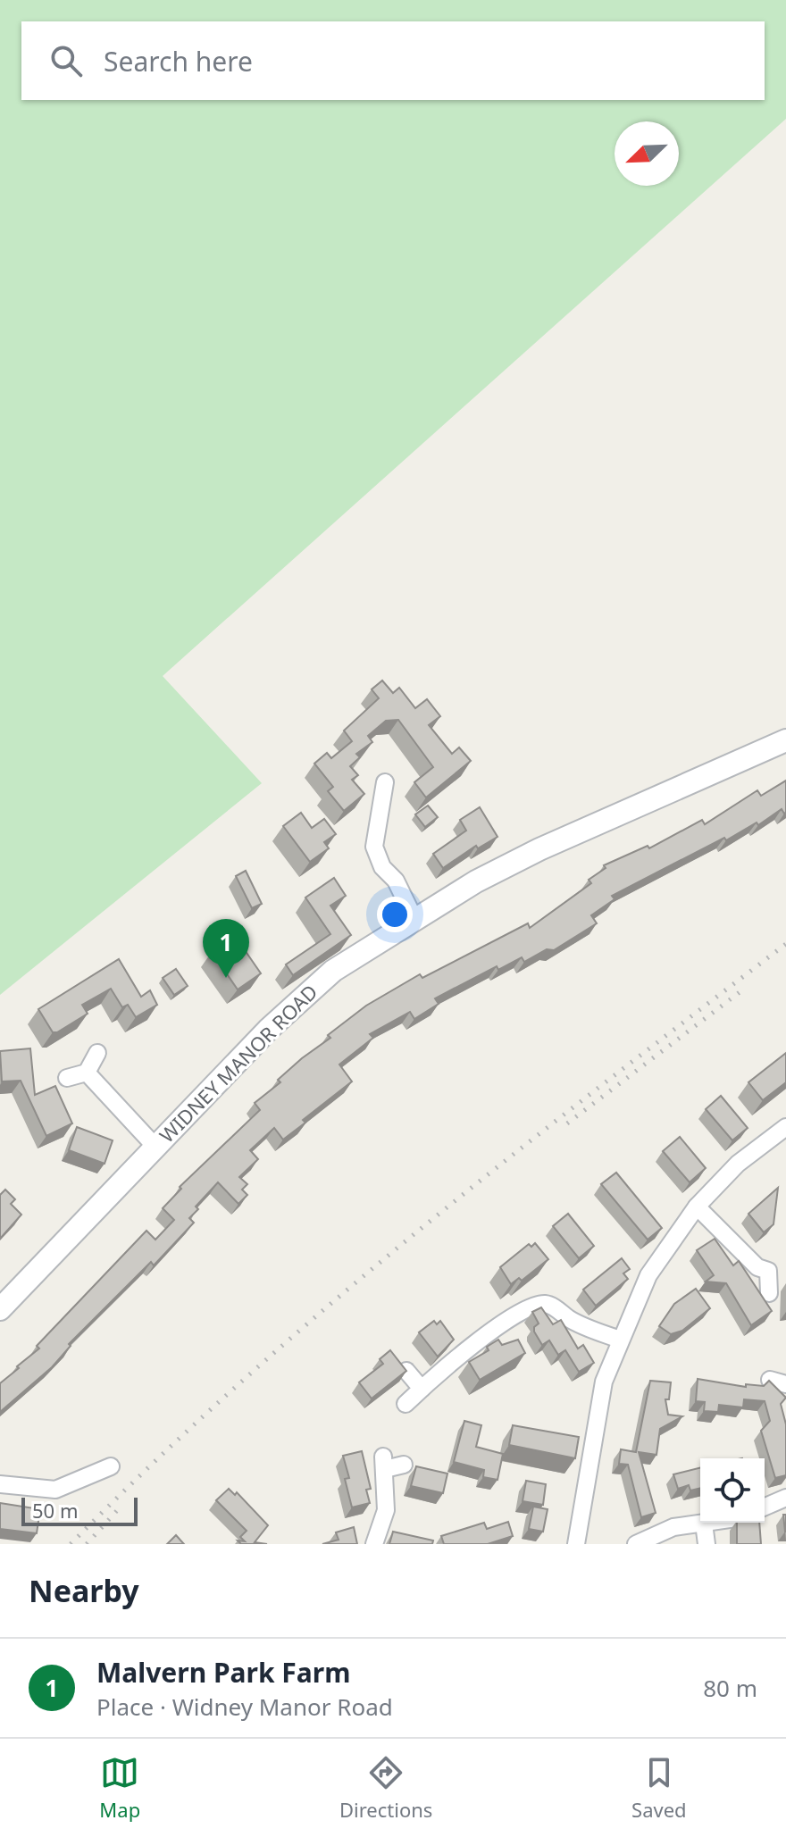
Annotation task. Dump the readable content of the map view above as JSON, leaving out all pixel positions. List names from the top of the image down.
{
  "streets": {
    "street": ["WIDNEY MANOR ROAD"]
  },
  "scale_bar": "50 m",
  "north": "bottom left",
  "page": {
    "search": "Search here",
    "pins": "1",
    "scale": "50 m",
    "heading": "Nearby",
    "list": [
      {
        "mark": "1",
        "name": "Malvern Park Farm",
        "note": "Place · Widney Manor Road",
        "value": "80 m"
      }
    ],
    "nav": ["Map", "Directions", "Saved"]
  }
}
